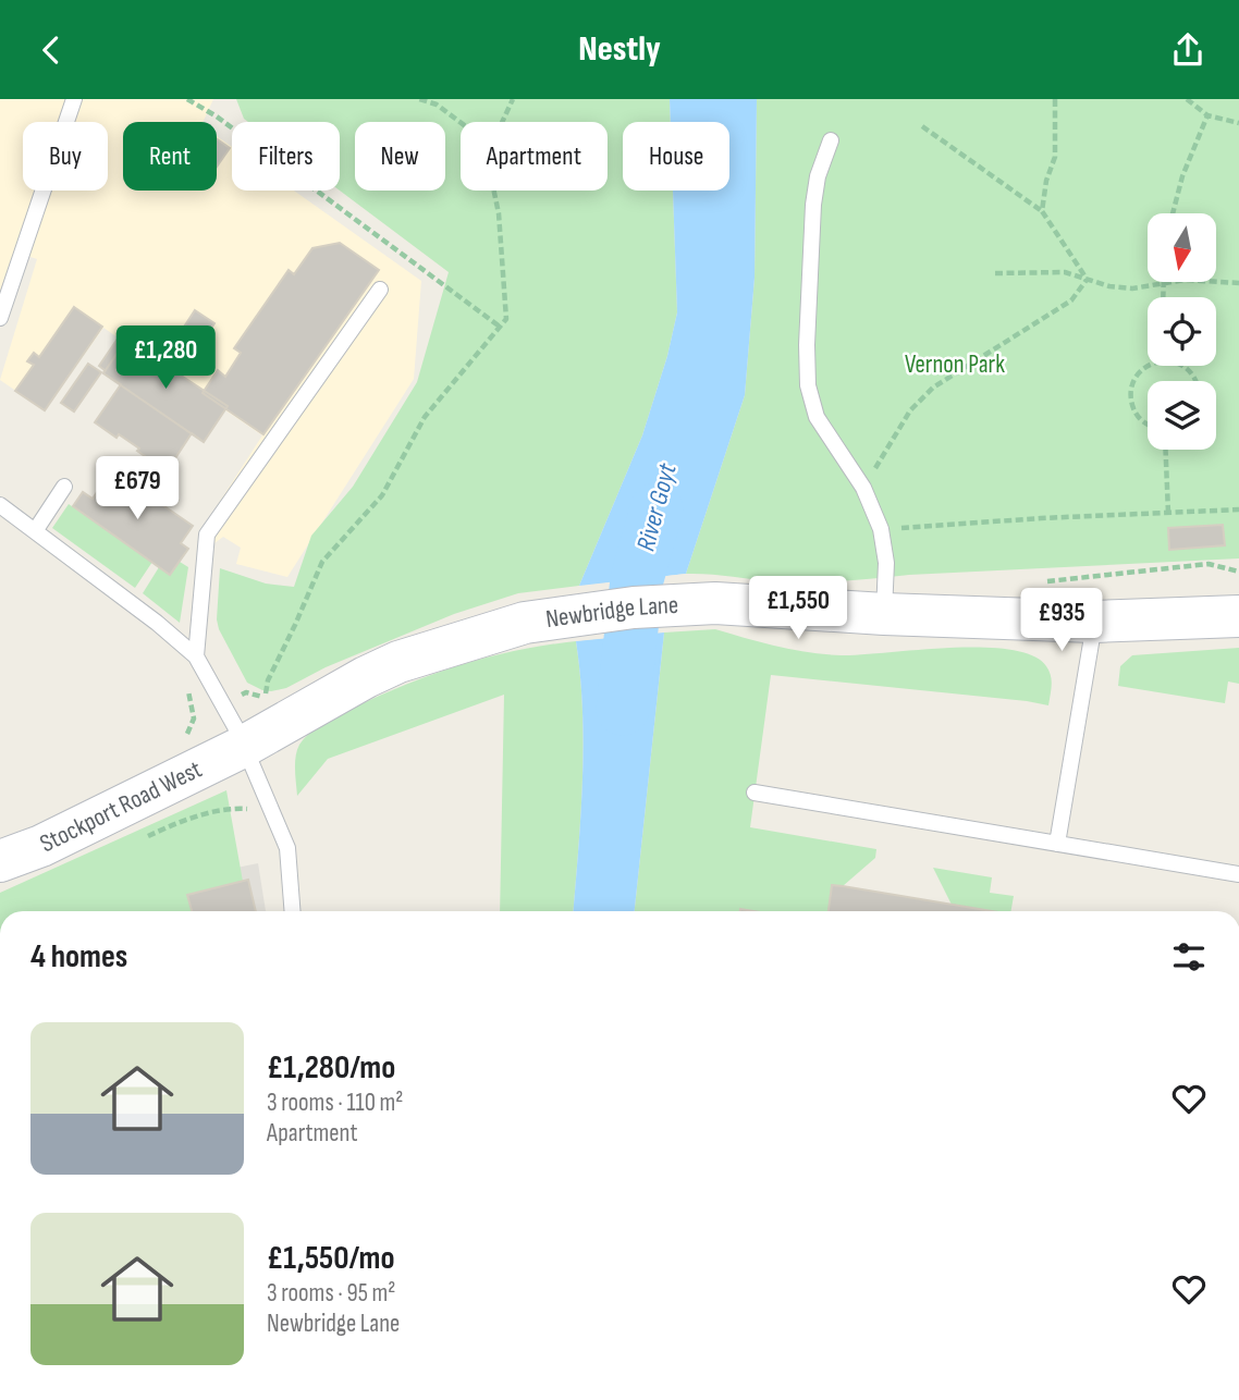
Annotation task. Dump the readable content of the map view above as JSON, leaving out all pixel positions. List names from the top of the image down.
{
  "streets": {
    "main road": ["Newbridge Lane", "Stockport Road West"]
  },
  "crossings": [
    ["Newbridge Lane", "Stockport Road West"]
  ],
  "water": ["River Goyt"],
  "parks": ["Vernon Park"],
  "north": "bottom",
  "page": {
    "header": "Nestly",
    "chip": [
      "Buy",
      "Rent",
      "Filters",
      "New",
      "Apartment",
      "House"
    ],
    "price": [
      "£1,280",
      "£679",
      "£1,550",
      "£935"
    ],
    "heading": "4 homes",
    "list": [
      {
        "name": "£1,280/mo",
        "note": "3 rooms · 110 m² · Apartment"
      },
      {
        "name": "£1,550/mo",
        "note": "3 rooms · 95 m² · Newbridge Lane"
      }
    ]
  }
}
